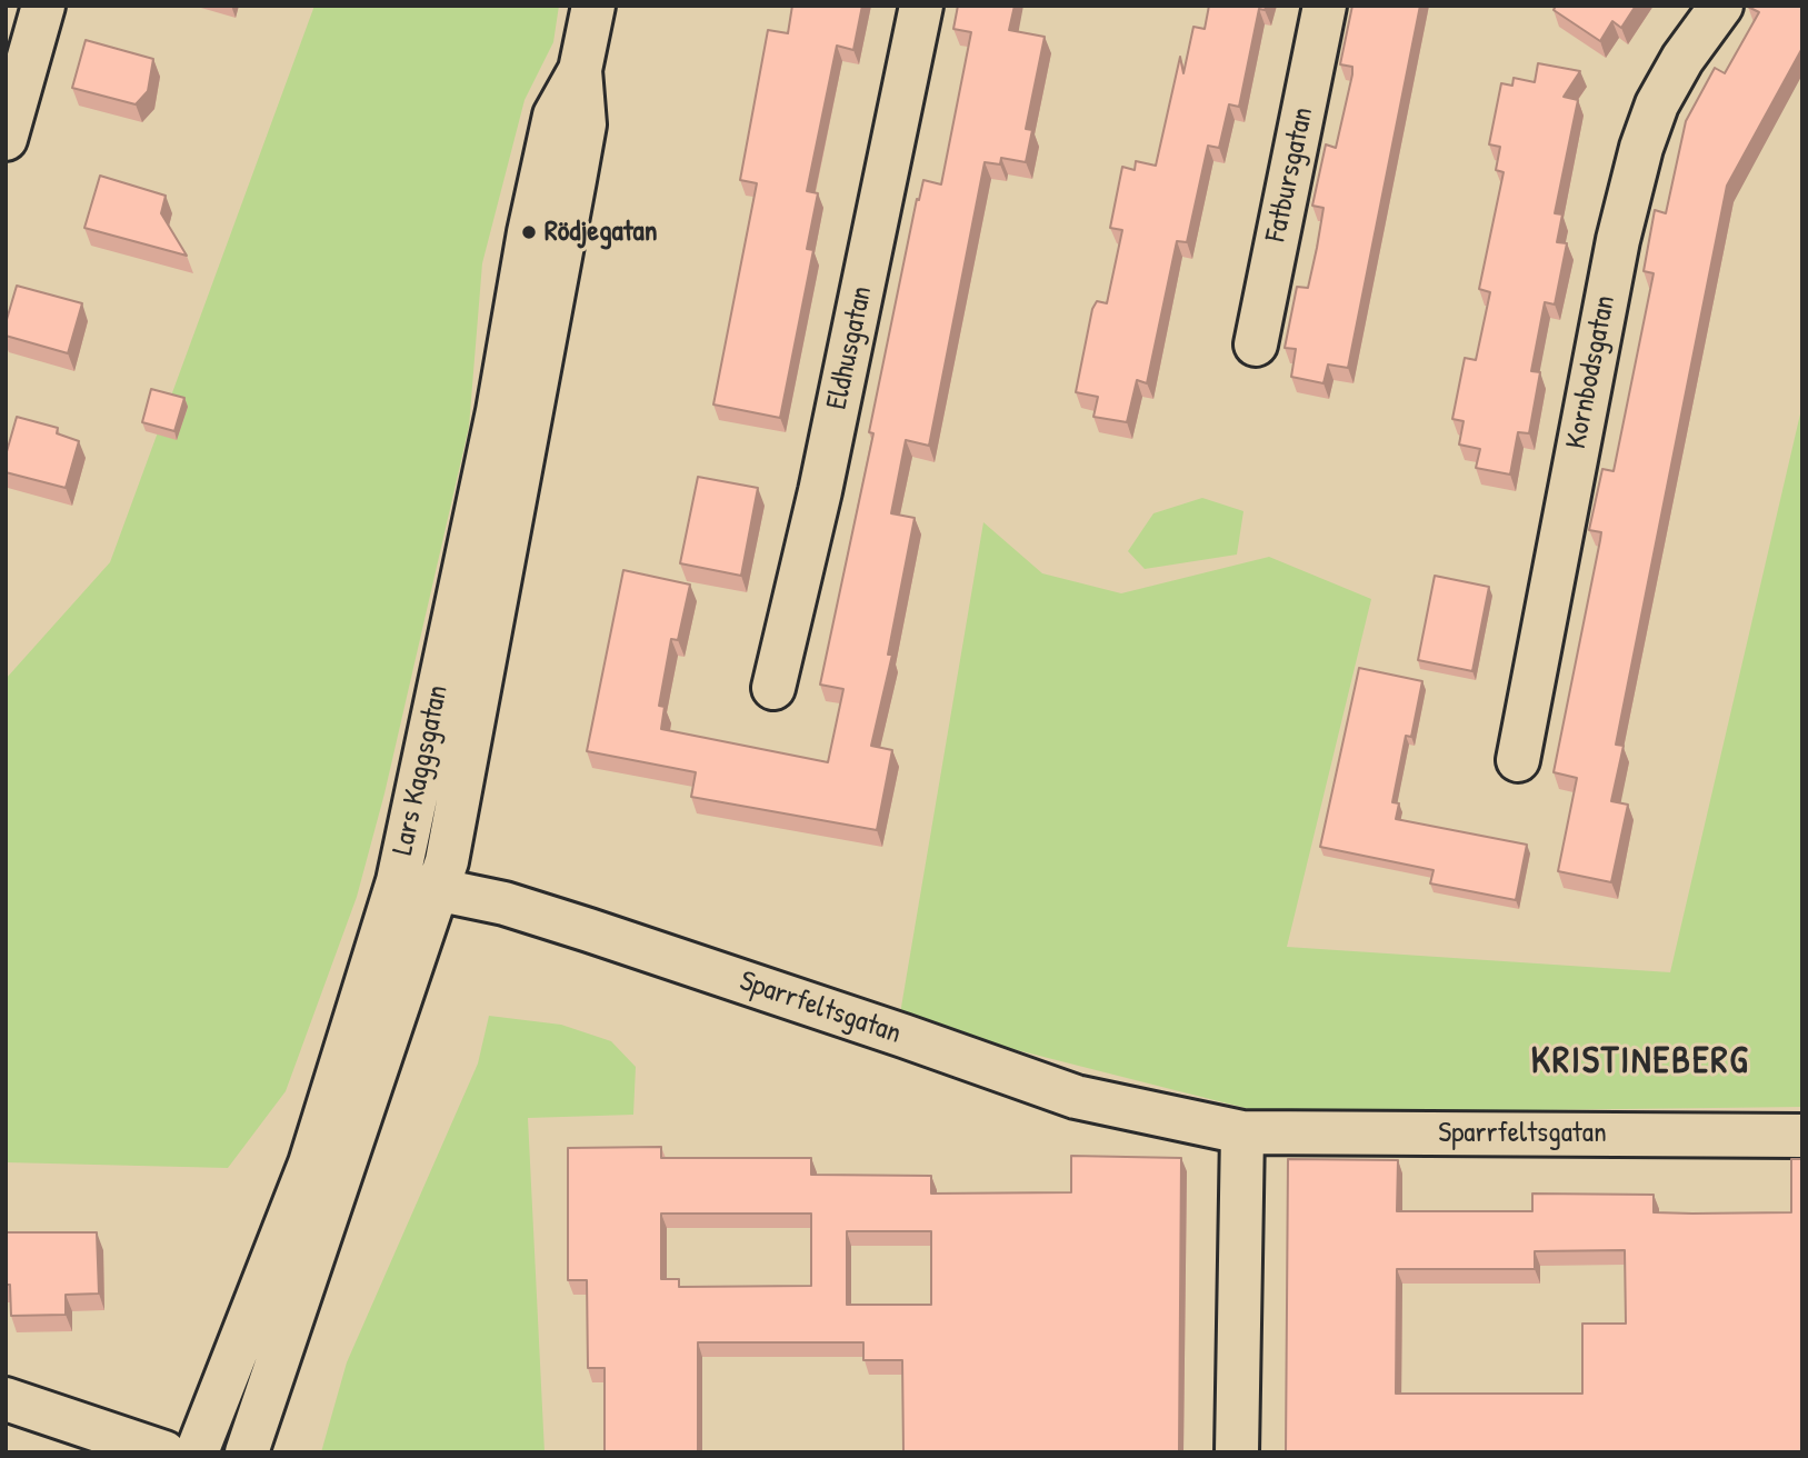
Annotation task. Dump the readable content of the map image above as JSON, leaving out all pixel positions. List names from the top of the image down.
{
  "streets": {
    "street": [
      "Fatbursgatan",
      "Eldhusgatan",
      "Kornbodsgatan",
      "Lars Kaggsgatan",
      "Sparrfeltsgatan"
    ]
  },
  "crossings": [
    ["Lars Kaggsgatan", "Sparrfeltsgatan"]
  ],
  "districts": ["KRISTINEBERG"],
  "places": ["Rödjegatan"]
}
